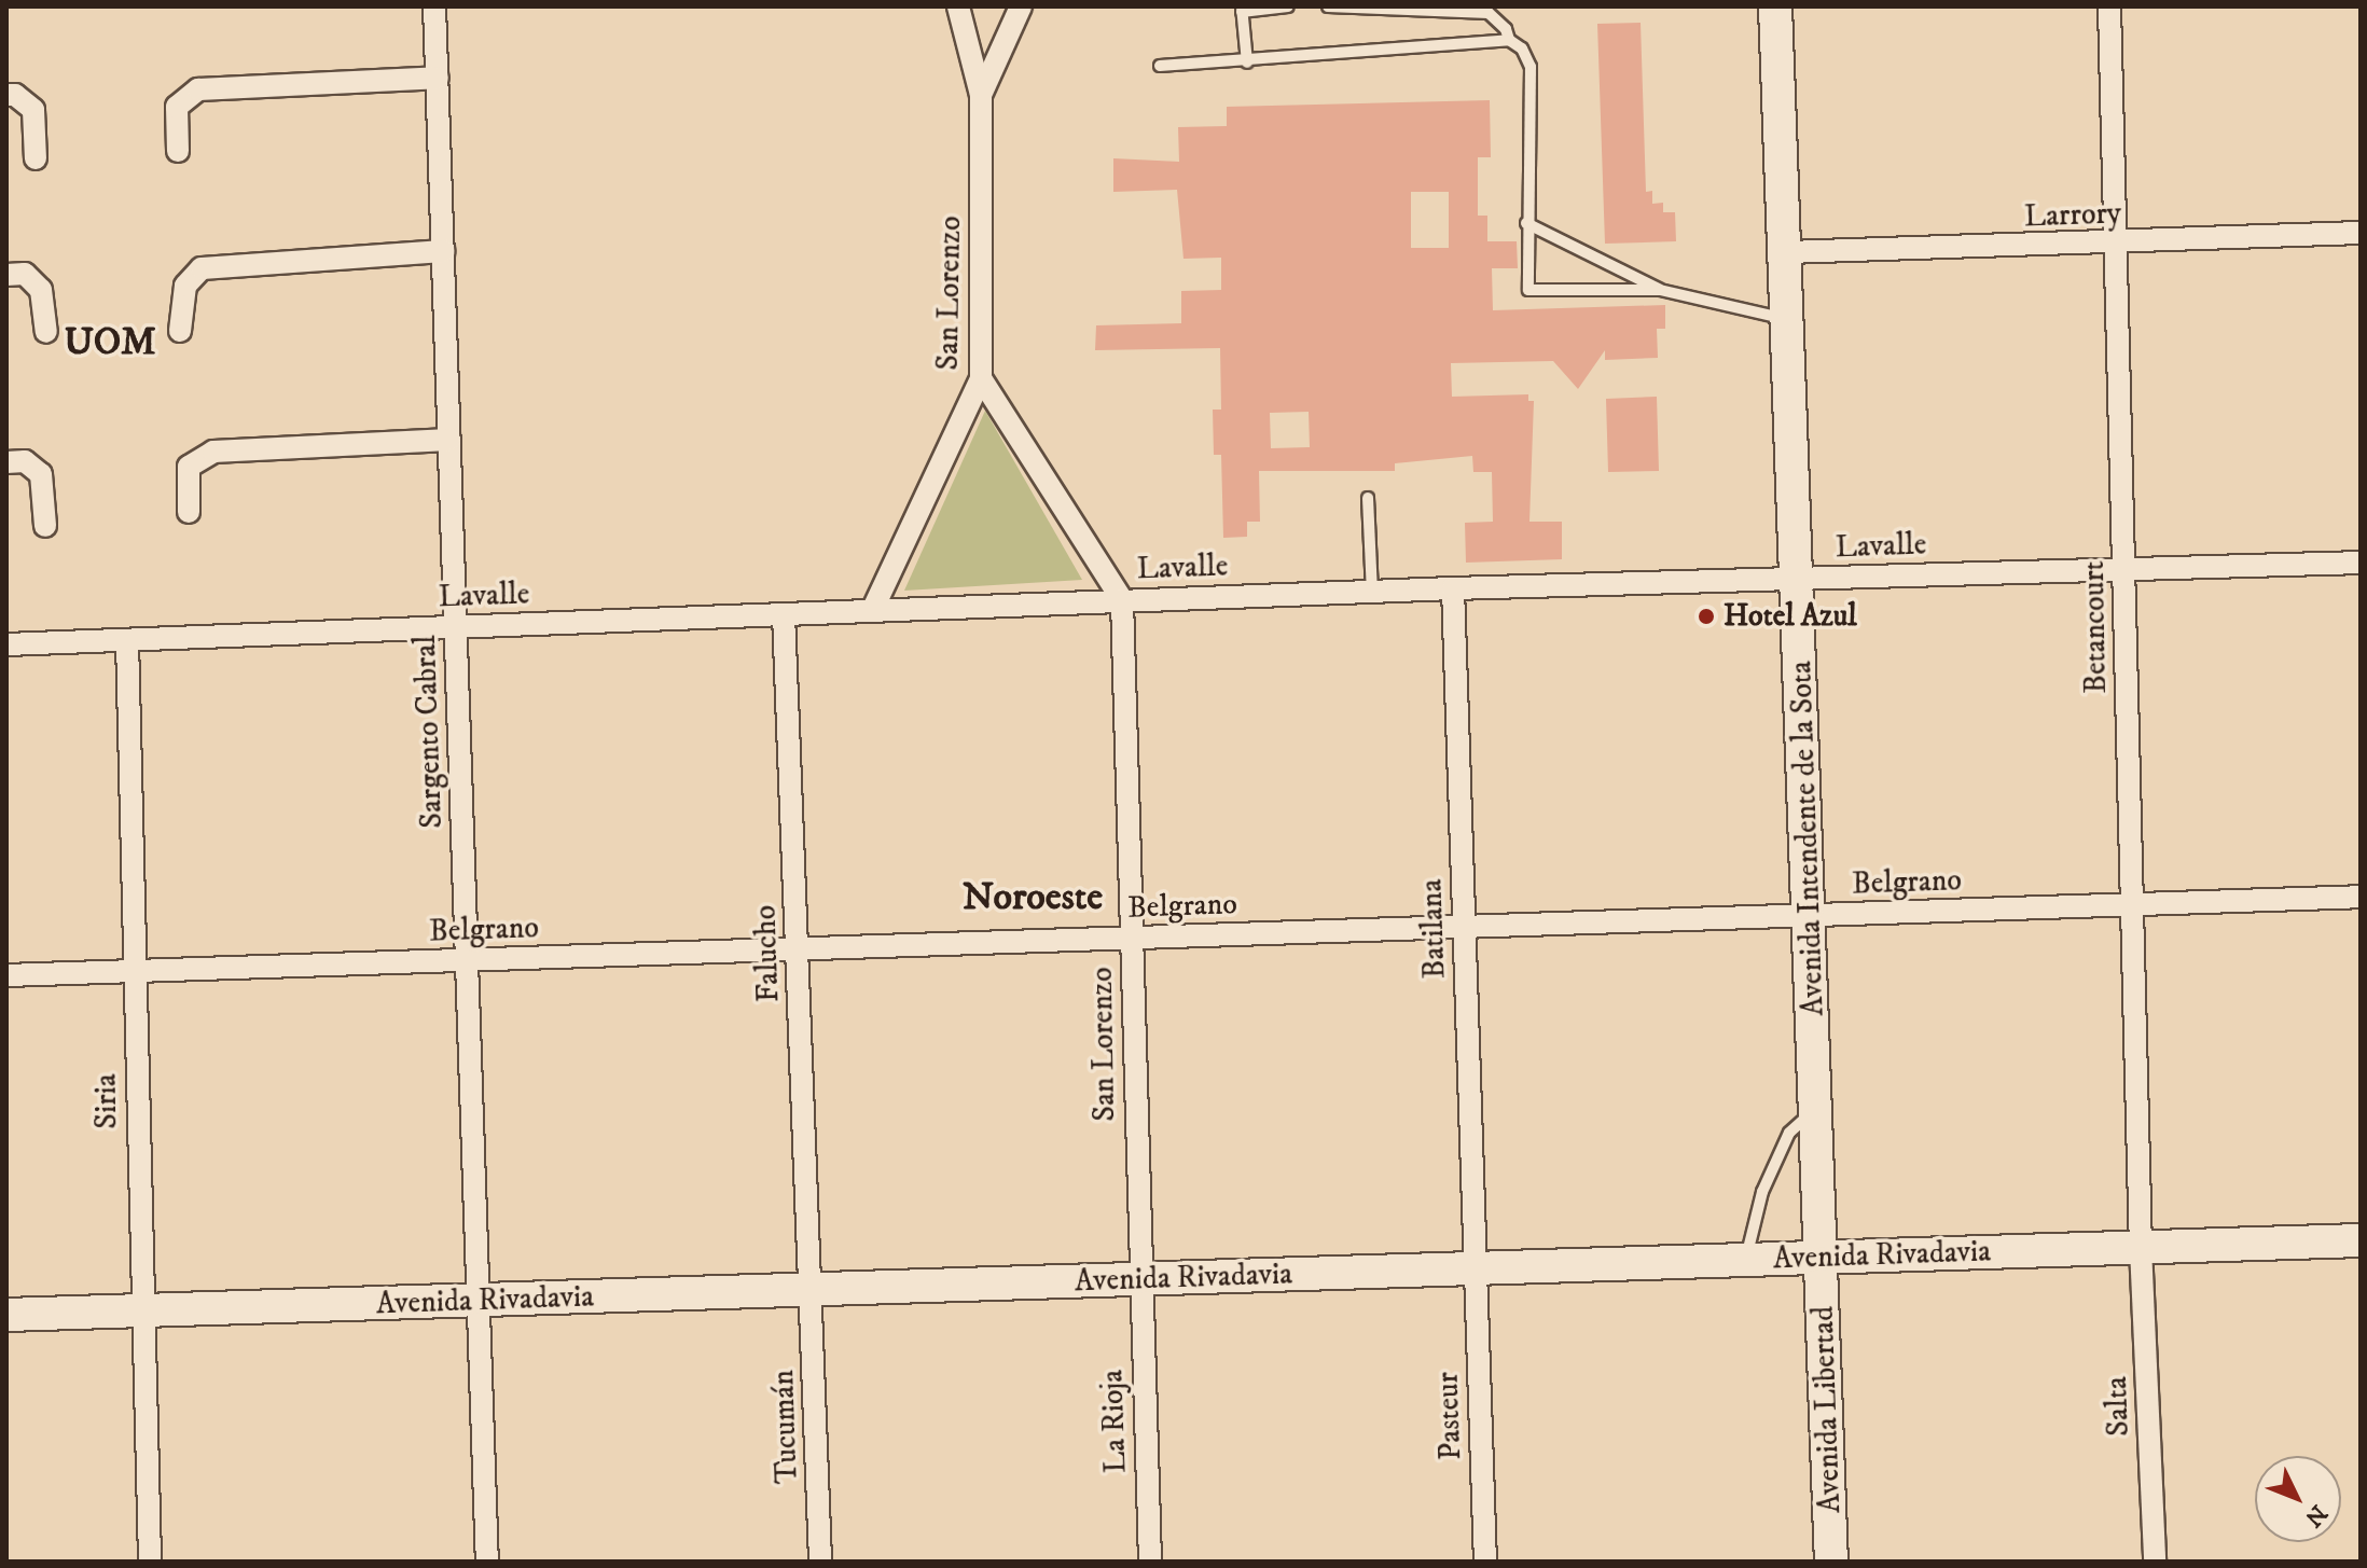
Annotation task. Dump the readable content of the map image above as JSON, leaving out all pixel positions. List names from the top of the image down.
{
  "streets": {
    "main road": ["Avenida Intendente de la Sota", "Avenida Rivadavia", "Avenida Libertad"],
    "street": [
      "Larrory",
      "San Lorenzo",
      "Lavalle",
      "Betancourt",
      "Sargento Cabral",
      "Belgrano",
      "Batilana",
      "Falucho",
      "Siria",
      "Salta",
      "Pasteur",
      "La Rioja",
      "Tucumán"
    ]
  },
  "crossings": [
    ["Larrory", "Betancourt"],
    ["Larrory", "Avenida Intendente de la Sota"],
    ["San Lorenzo", "Lavalle"],
    ["San Lorenzo", "Belgrano"],
    ["San Lorenzo", "Avenida Rivadavia"],
    ["San Lorenzo", "La Rioja"],
    ["Lavalle", "Betancourt"],
    ["Lavalle", "Sargento Cabral"],
    ["Lavalle", "Avenida Intendente de la Sota"],
    ["Lavalle", "Batilana"],
    ["Lavalle", "Falucho"],
    ["Lavalle", "Siria"],
    ["Betancourt", "Belgrano"],
    ["Betancourt", "Avenida Rivadavia"],
    ["Betancourt", "Salta"],
    ["Sargento Cabral", "Belgrano"],
    ["Sargento Cabral", "Avenida Rivadavia"],
    ["Avenida Intendente de la Sota", "Belgrano"],
    ["Avenida Intendente de la Sota", "Avenida Rivadavia"],
    ["Avenida Intendente de la Sota", "Avenida Libertad"],
    ["Belgrano", "Batilana"],
    ["Belgrano", "Falucho"],
    ["Belgrano", "Siria"],
    ["Batilana", "Avenida Rivadavia"],
    ["Batilana", "Pasteur"],
    ["Falucho", "Avenida Rivadavia"],
    ["Falucho", "Tucumán"],
    ["Siria", "Avenida Rivadavia"],
    ["Avenida Rivadavia", "Salta"],
    ["Avenida Rivadavia", "Avenida Libertad"],
    ["Avenida Rivadavia", "Pasteur"],
    ["Avenida Rivadavia", "La Rioja"],
    ["Avenida Rivadavia", "Tucumán"]
  ],
  "districts": ["UOM", "Noroeste"],
  "places": ["Hotel Azul"],
  "north": "bottom right"
}
